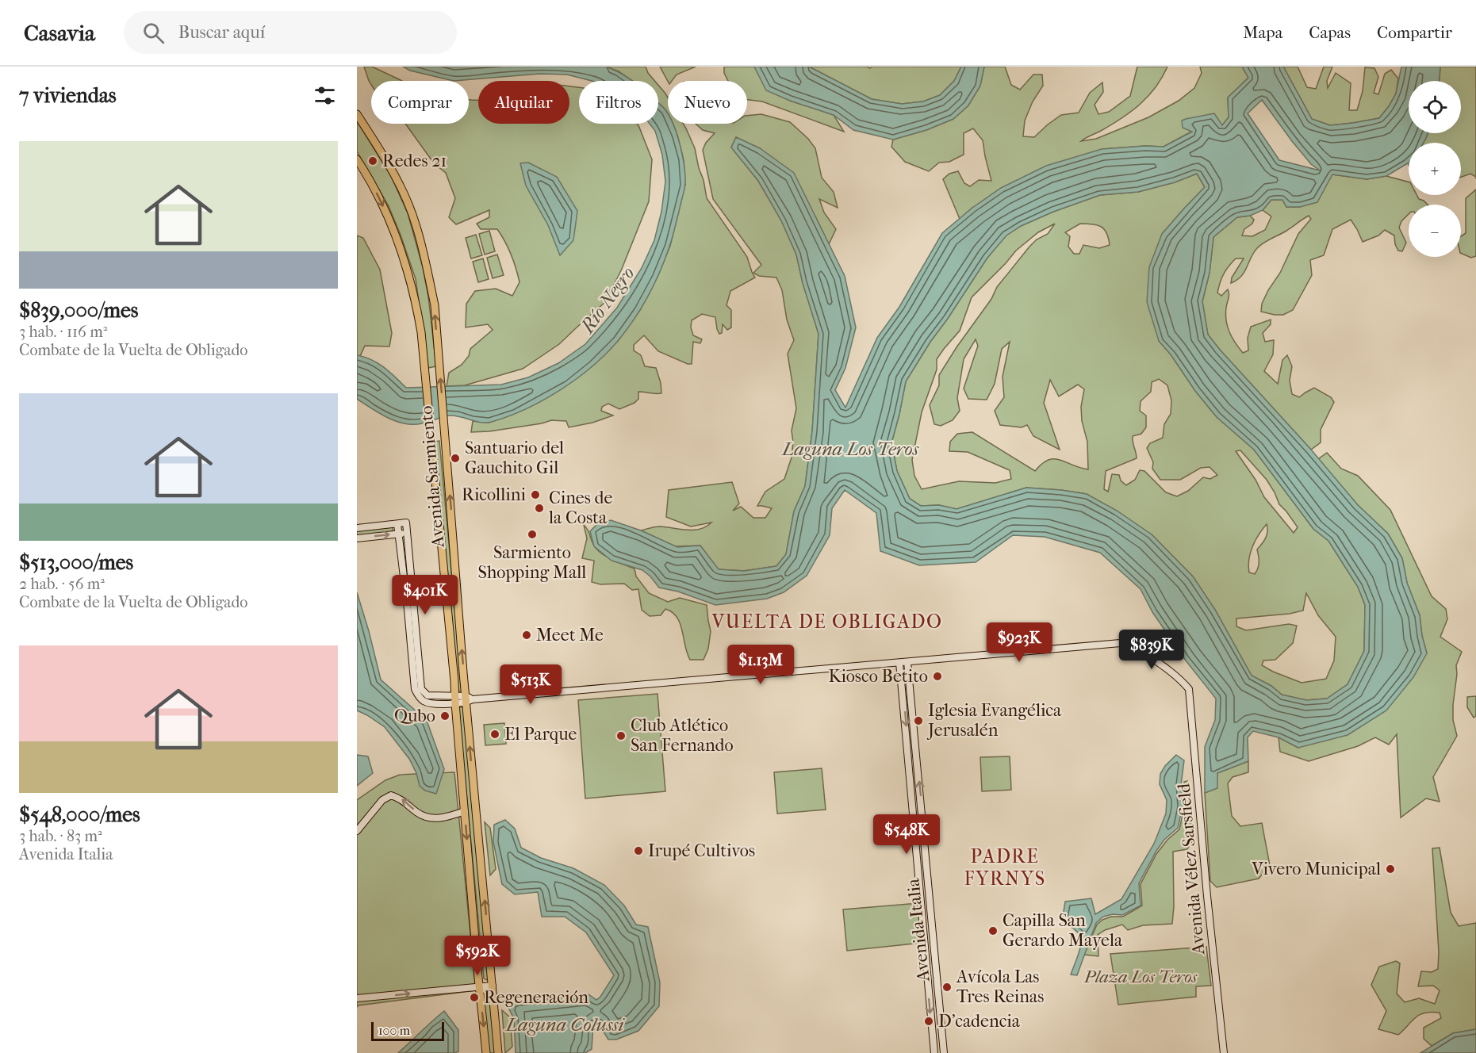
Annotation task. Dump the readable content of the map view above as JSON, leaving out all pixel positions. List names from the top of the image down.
{
  "streets": {
    "main road": ["Avenida Sarmiento"],
    "street": ["Avenida Vélez Sarsfield", "Avenida Italia"]
  },
  "crossings": [
    ["Avenida Vélez Sarsfield", "Avenida Italia"]
  ],
  "districts": ["VUELTA DE OBLIGADO", "PADRE FYRNYS"],
  "water": ["Río Negro", "Laguna Los Teros", "Laguna Colussi"],
  "parks": ["Plaza Los Teros"],
  "places": [
    "Redes 21",
    "Santuario del Gauchito Gil",
    "Ricollini",
    "Cines de la Costa",
    "Sarmiento Shopping Mall",
    "Meet Me",
    "Kiosco Betito",
    "Qubo",
    "Iglesia Evangélica Jerusalén",
    "El Parque",
    "Club Atlético San Fernando",
    "Irupé Cultivos",
    "Vivero Municipal",
    "Capilla San Gerardo Mayela",
    "Avícola Las Tres Reinas",
    "Regeneración",
    "D'cadencia"
  ],
  "scale_bar": "100 m",
  "page": {
    "header": "Casavia",
    "search": "Buscar aquí",
    "nav": ["Mapa", "Capas", "Compartir"],
    "heading": "7 viviendas",
    "map_buttons": ["+", "−"],
    "chip": [
      "Comprar",
      "Alquilar",
      "Filtros",
      "Nuevo"
    ],
    "list": [
      {
        "name": "$839,000/mes",
        "note": "3 hab. · 116 m² · Combate de la Vuelta de Obligado"
      },
      {
        "name": "$513,000/mes",
        "note": "2 hab. · 56 m² · Combate de la Vuelta de Obligado"
      },
      {
        "name": "$548,000/mes",
        "note": "3 hab. · 83 m² · Avenida Italia"
      }
    ],
    "price": [
      "$401K",
      "$923K",
      "$839K",
      "$1.13M",
      "$513K",
      "$548K",
      "$592K"
    ],
    "scale": "100 m"
  }
}
